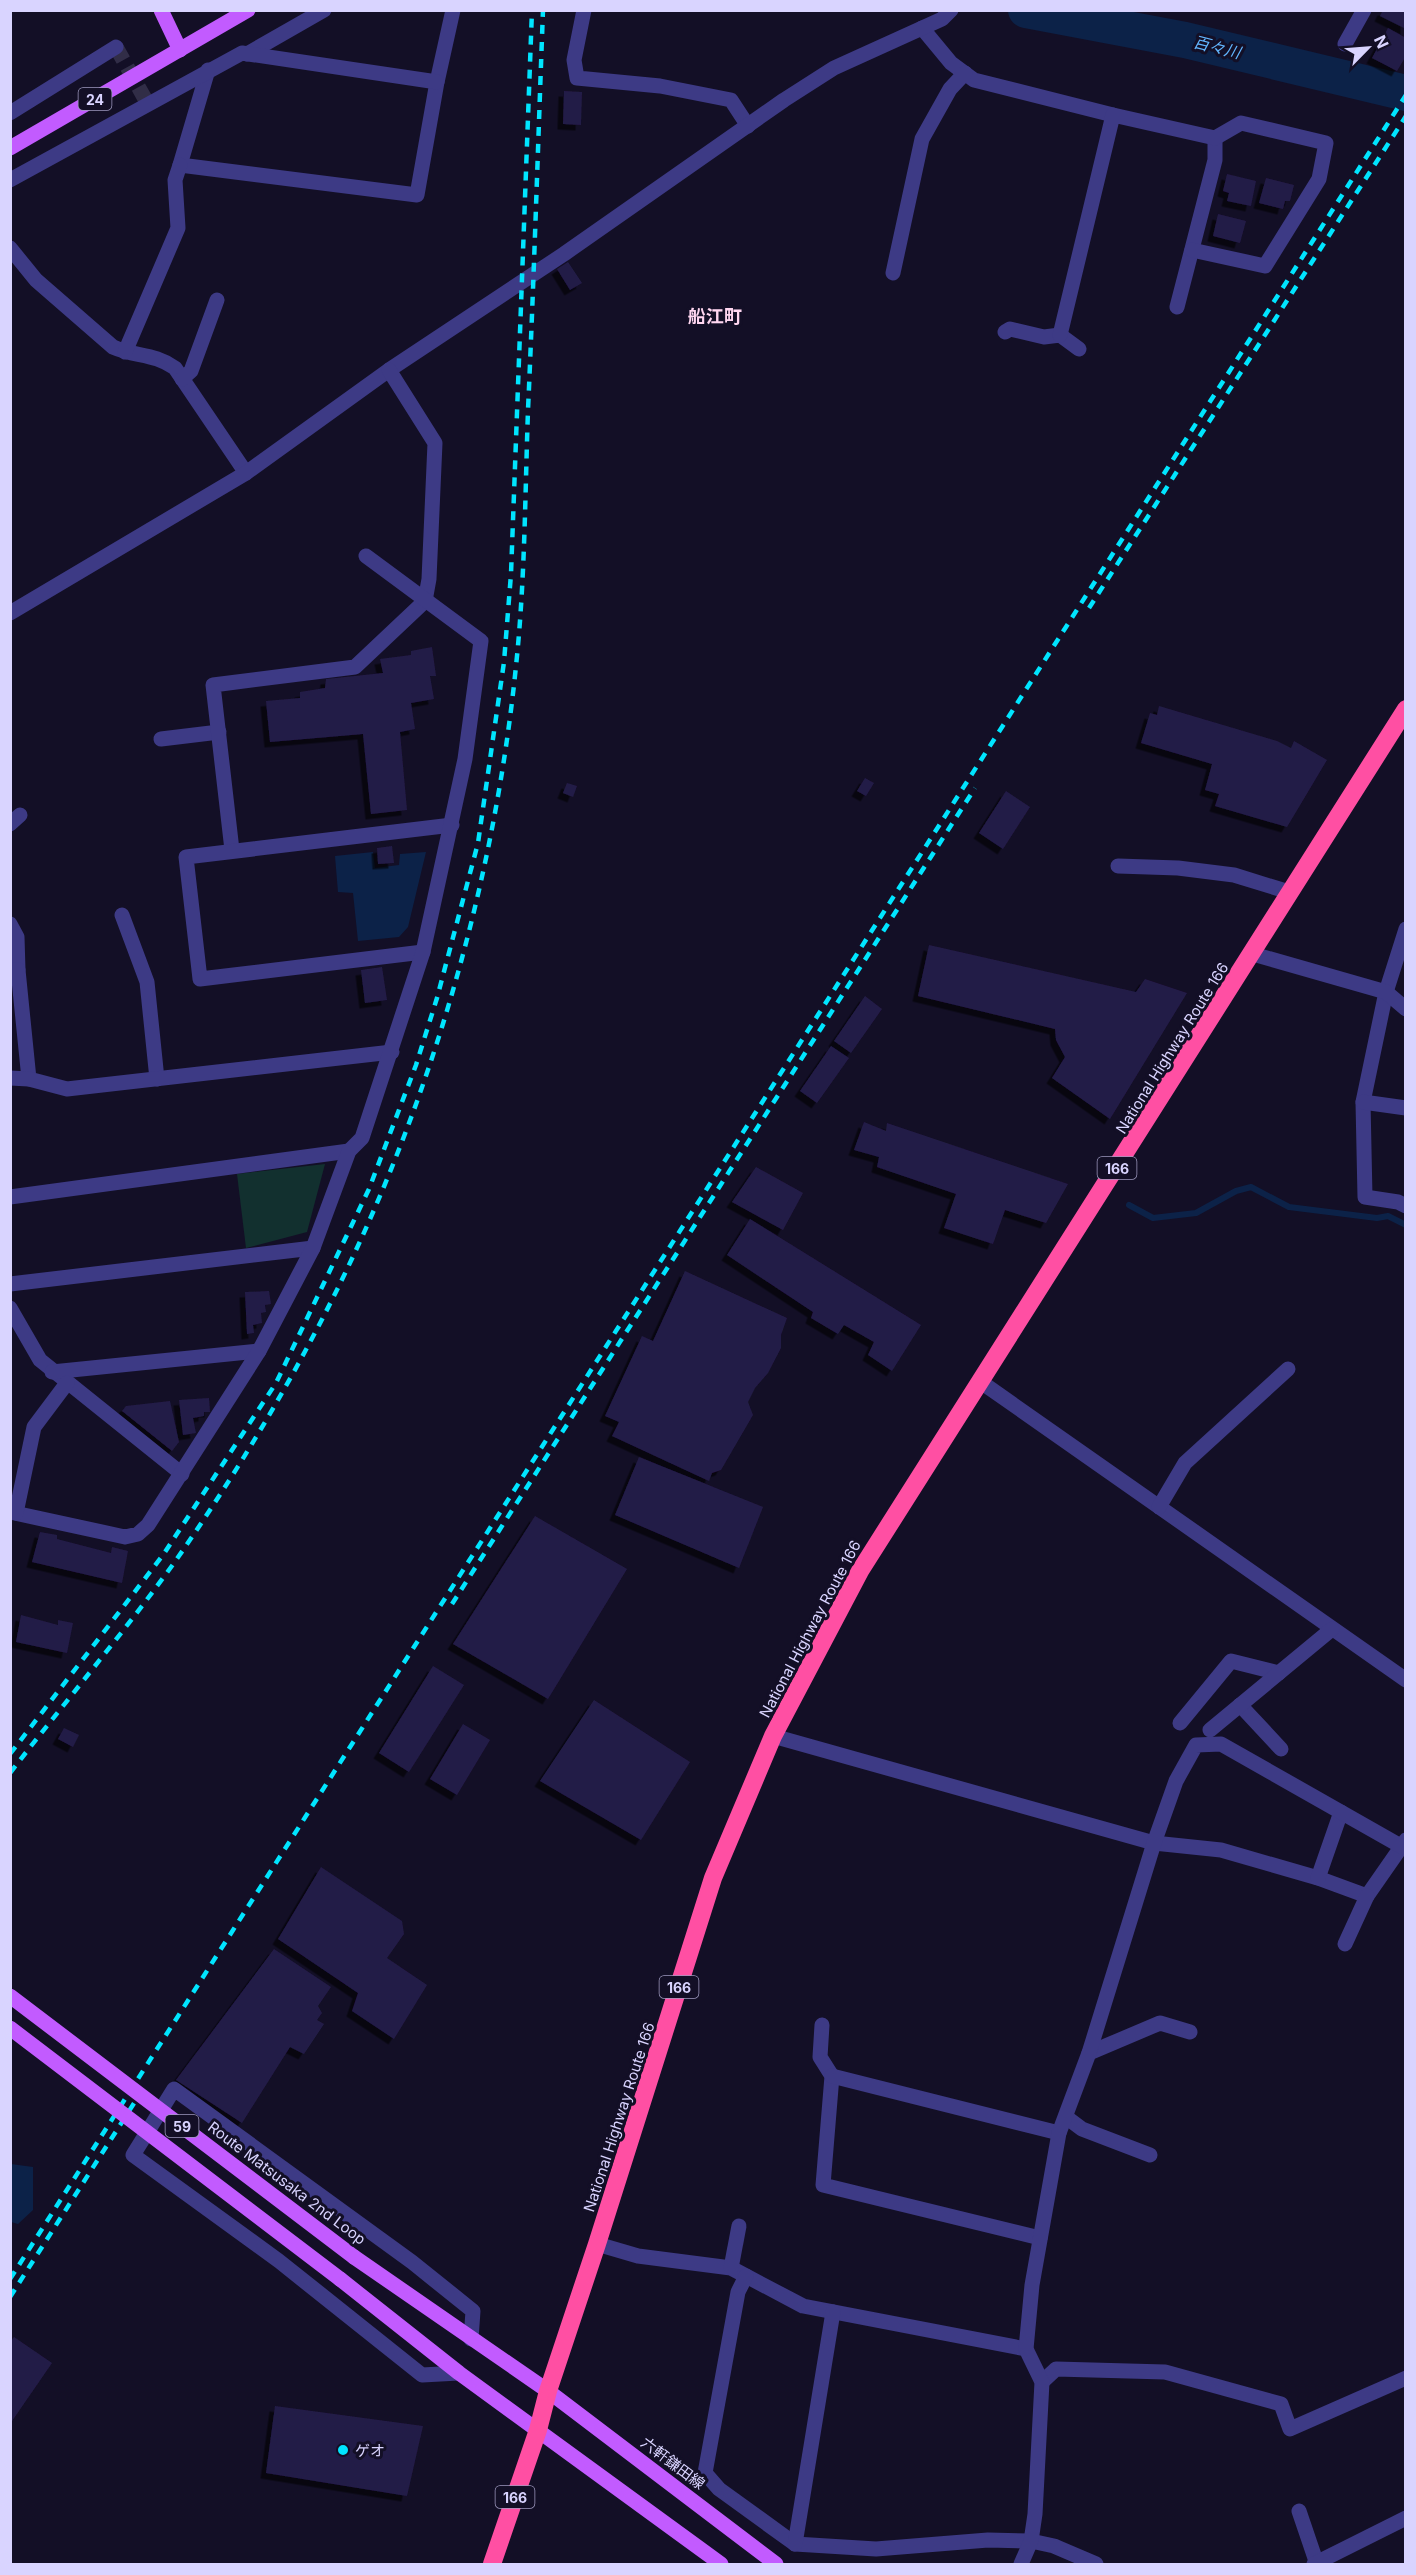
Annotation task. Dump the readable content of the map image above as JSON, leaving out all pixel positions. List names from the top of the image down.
{
  "streets": {
    "highway": ["National Highway Route 166", "166"],
    "main road": [
      "24",
      "59",
      "Route Matsusaka 2nd Loop",
      "六軒鎌田線"
    ]
  },
  "crossings": [
    ["National Highway Route 166", "59"],
    ["National Highway Route 166", "Route Matsusaka 2nd Loop"],
    ["National Highway Route 166", "六軒鎌田線"],
    ["Route Matsusaka 2nd Loop", "六軒鎌田線"]
  ],
  "districts": ["船江町"],
  "water": ["百々川"],
  "places": ["ゲオ"],
  "north": "top right"
}
